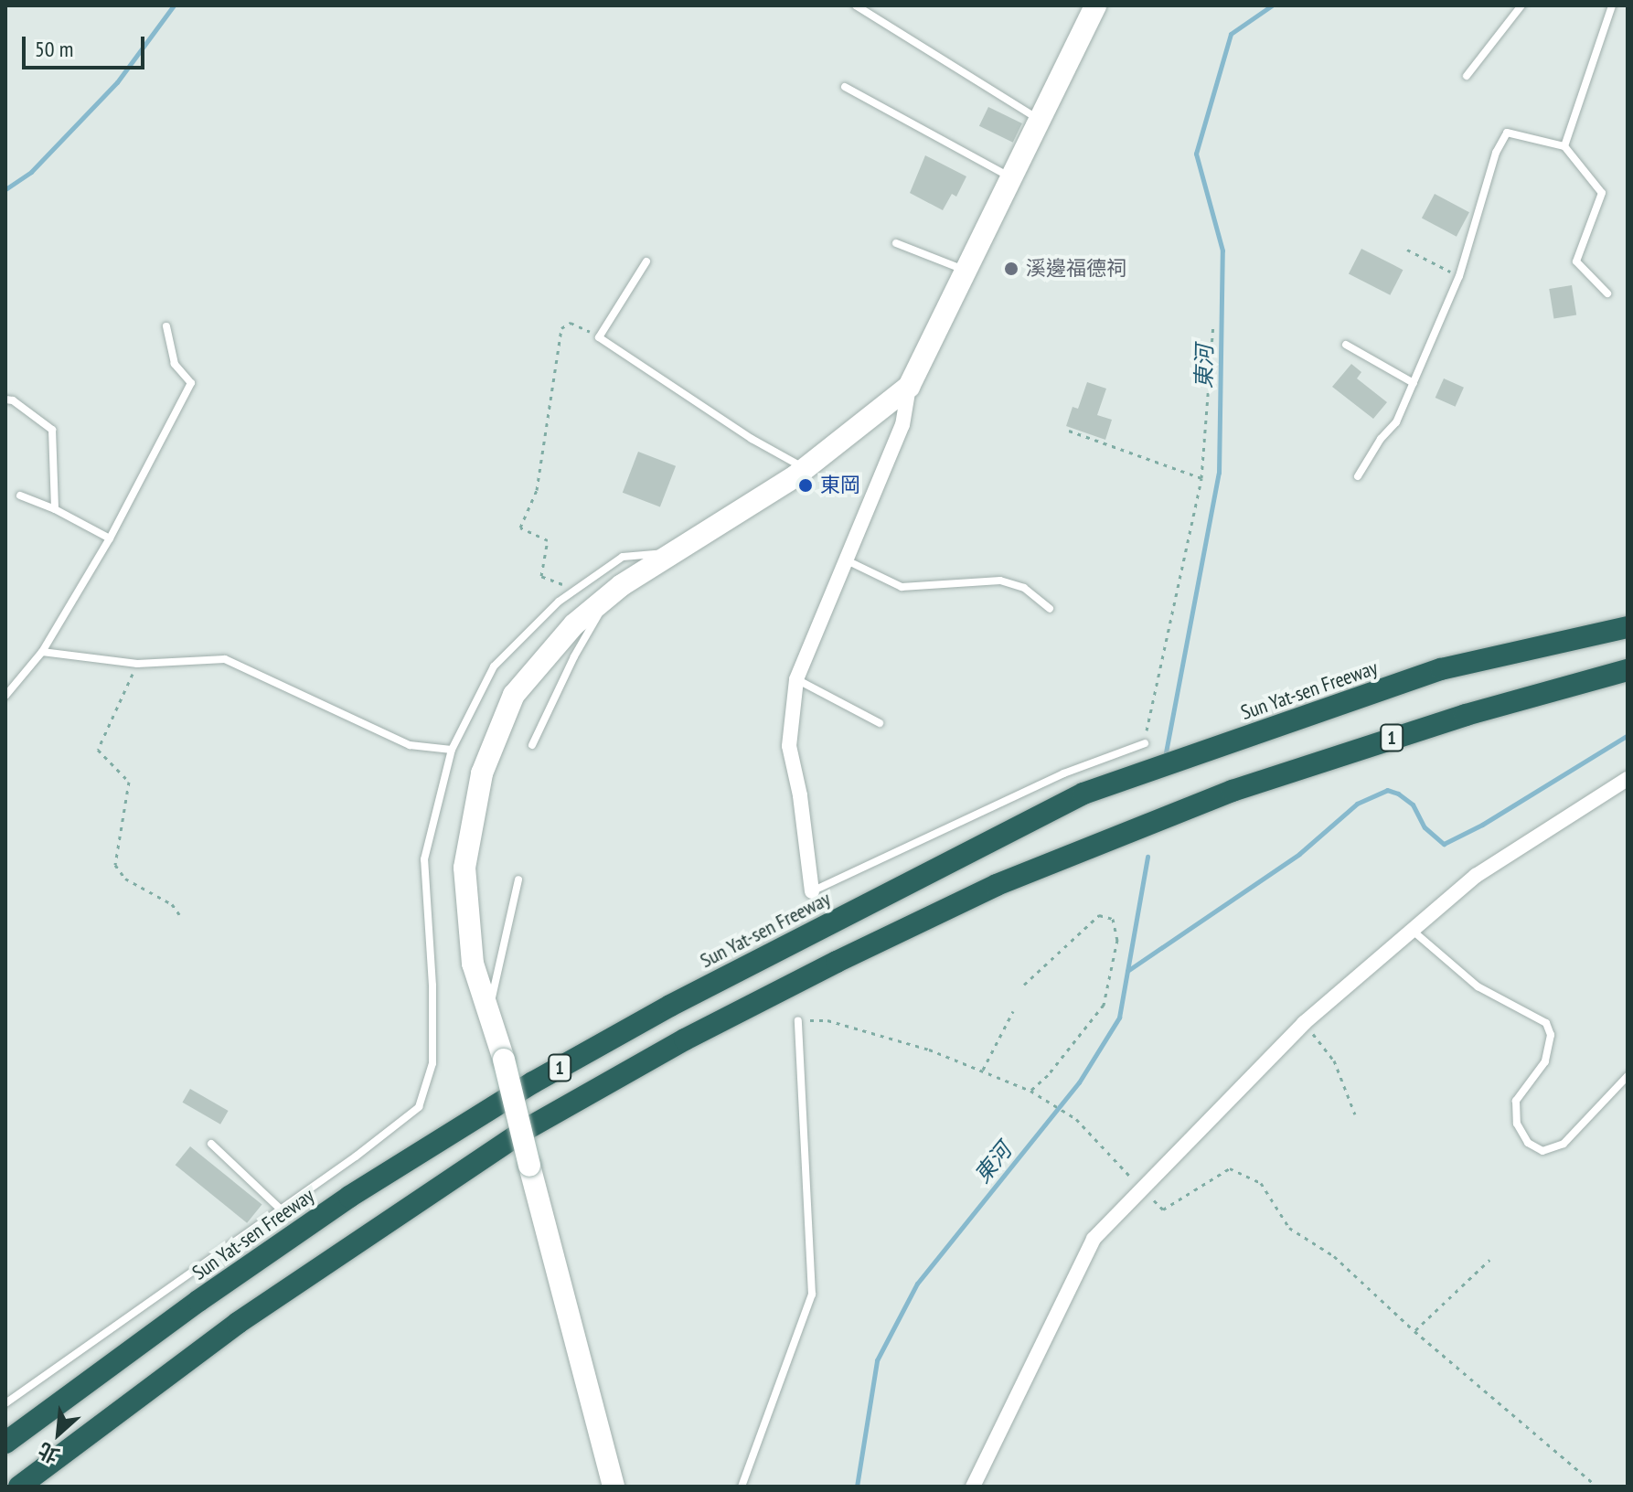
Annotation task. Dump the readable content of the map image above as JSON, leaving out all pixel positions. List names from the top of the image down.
{
  "streets": {
    "highway": ["Sun Yat-sen Freeway", "1"]
  },
  "water": ["東河"],
  "places": ["溪邊福德祠", "東岡"],
  "scale_bar": "50 m",
  "north": "bottom left"
}
